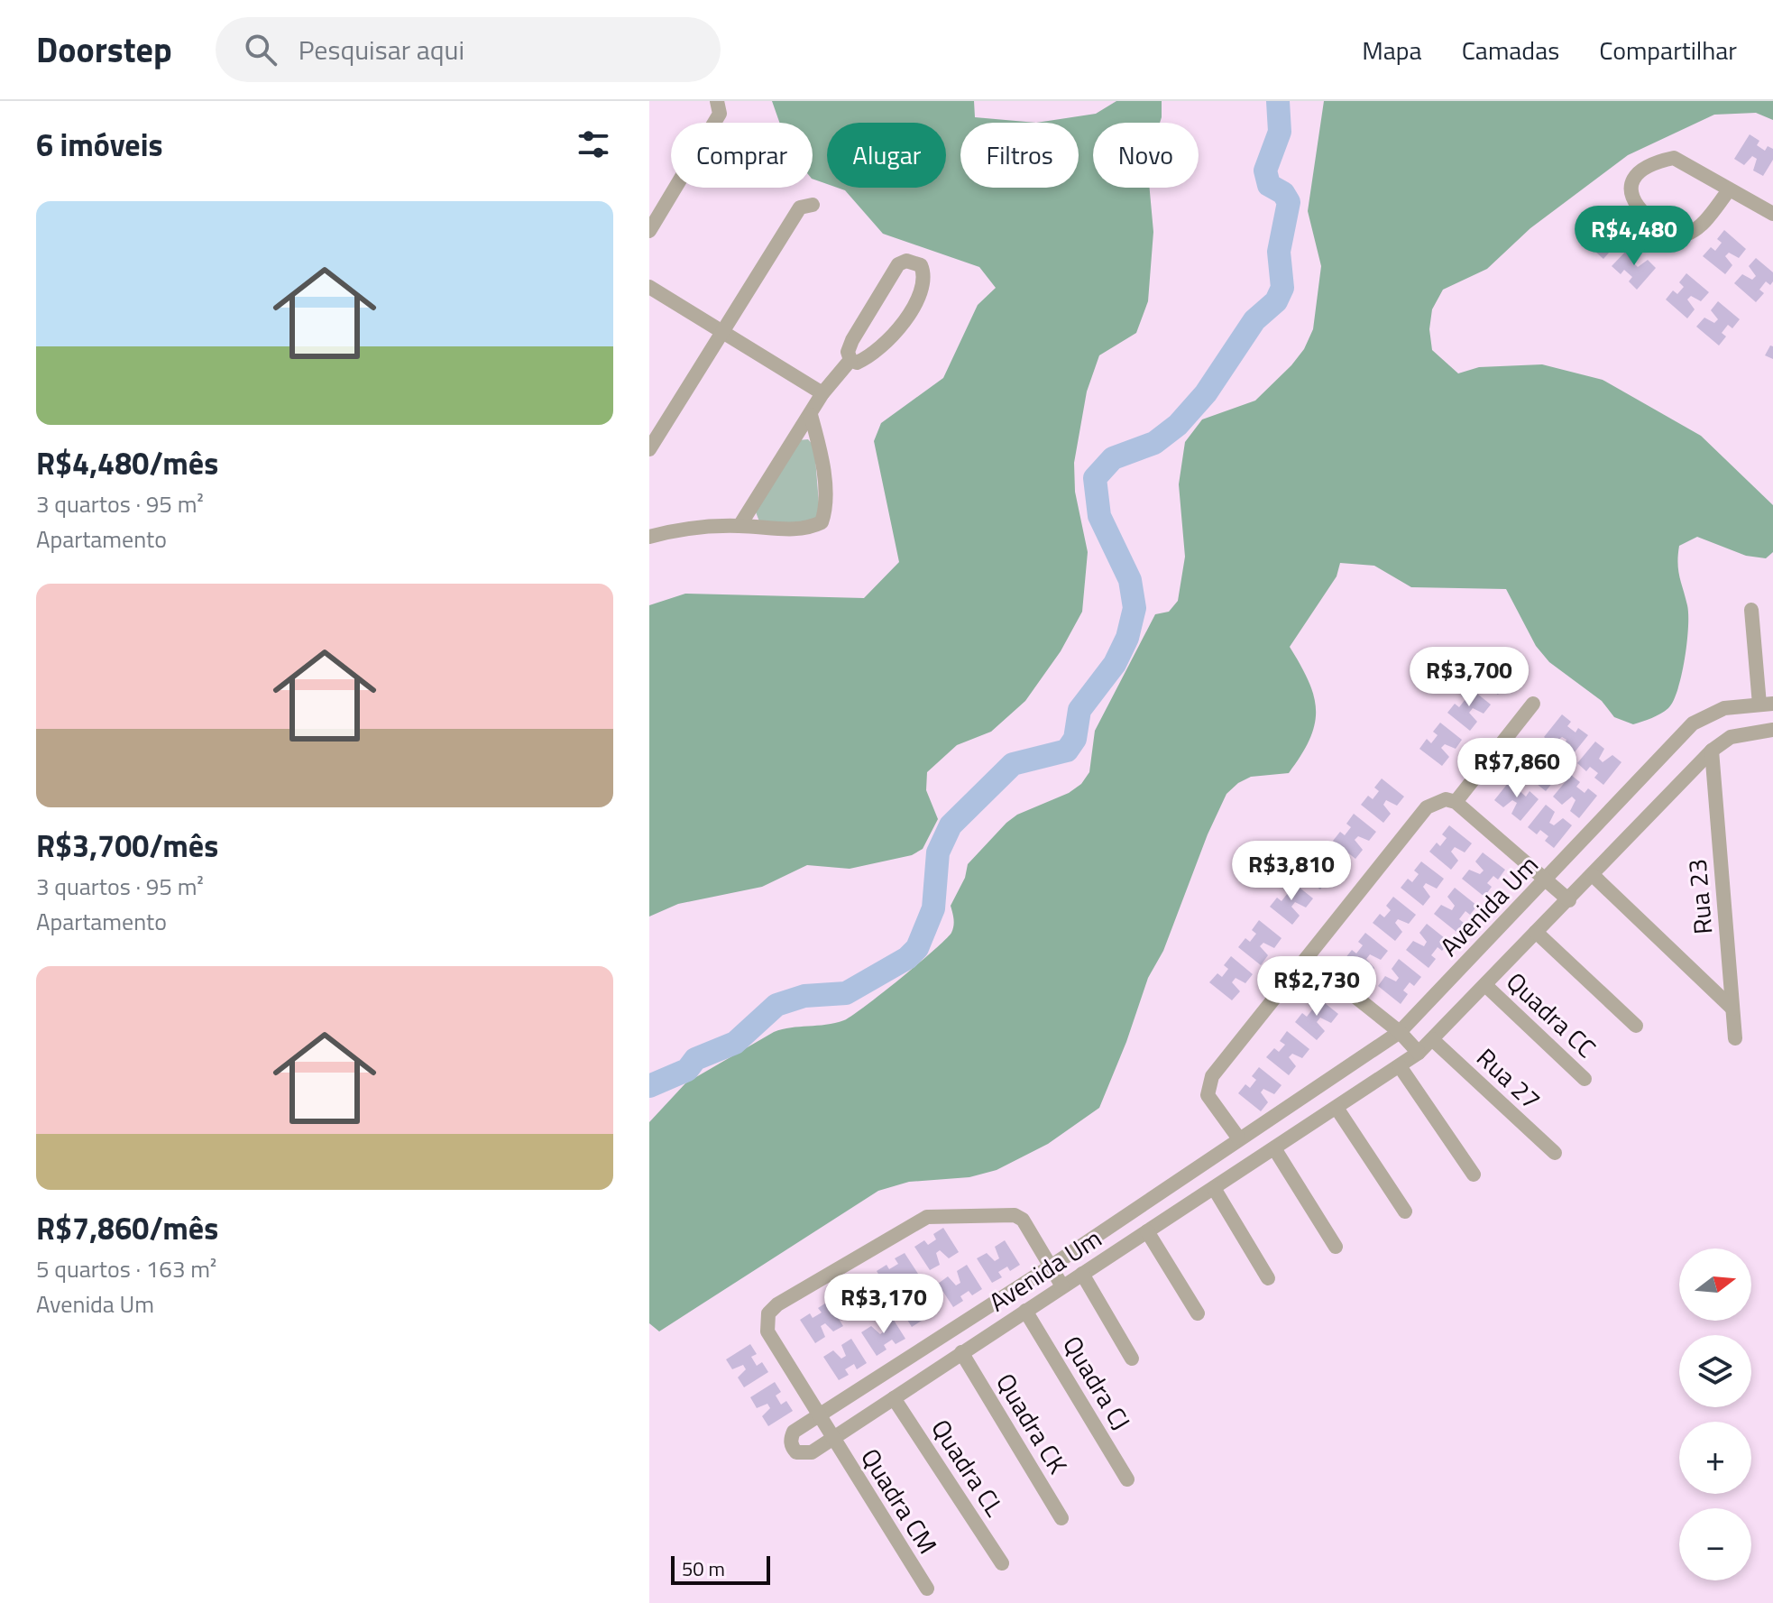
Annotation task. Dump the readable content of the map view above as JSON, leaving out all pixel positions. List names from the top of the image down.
{
  "streets": {
    "street": [
      "Rua 23",
      "Avenida Um",
      "Quadra CC",
      "Rua 27",
      "Quadra CJ",
      "Quadra CK",
      "Quadra CL",
      "Quadra CM"
    ]
  },
  "crossings": [
    ["Rua 23", "Avenida Um"],
    ["Avenida Um", "Quadra CC"],
    ["Avenida Um", "Rua 27"],
    ["Avenida Um", "Quadra CJ"],
    ["Avenida Um", "Quadra CK"],
    ["Avenida Um", "Quadra CL"],
    ["Avenida Um", "Quadra CM"]
  ],
  "scale_bar": "50 m",
  "north": "right",
  "page": {
    "header": "Doorstep",
    "search": "Pesquisar aqui",
    "nav": ["Mapa", "Camadas", "Compartilhar"],
    "heading": "6 imóveis",
    "chip": [
      "Comprar",
      "Alugar",
      "Filtros",
      "Novo"
    ],
    "list": [
      {
        "name": "R$4,480/mês",
        "note": "3 quartos · 95 m² · Apartamento"
      },
      {
        "name": "R$3,700/mês",
        "note": "3 quartos · 95 m² · Apartamento"
      },
      {
        "name": "R$7,860/mês",
        "note": "5 quartos · 163 m² · Avenida Um"
      }
    ],
    "price": [
      "R$4,480",
      "R$3,700",
      "R$7,860",
      "R$3,810",
      "R$2,730",
      "R$3,170"
    ],
    "map_buttons": ["+", "−"],
    "scale": "50 m"
  }
}
